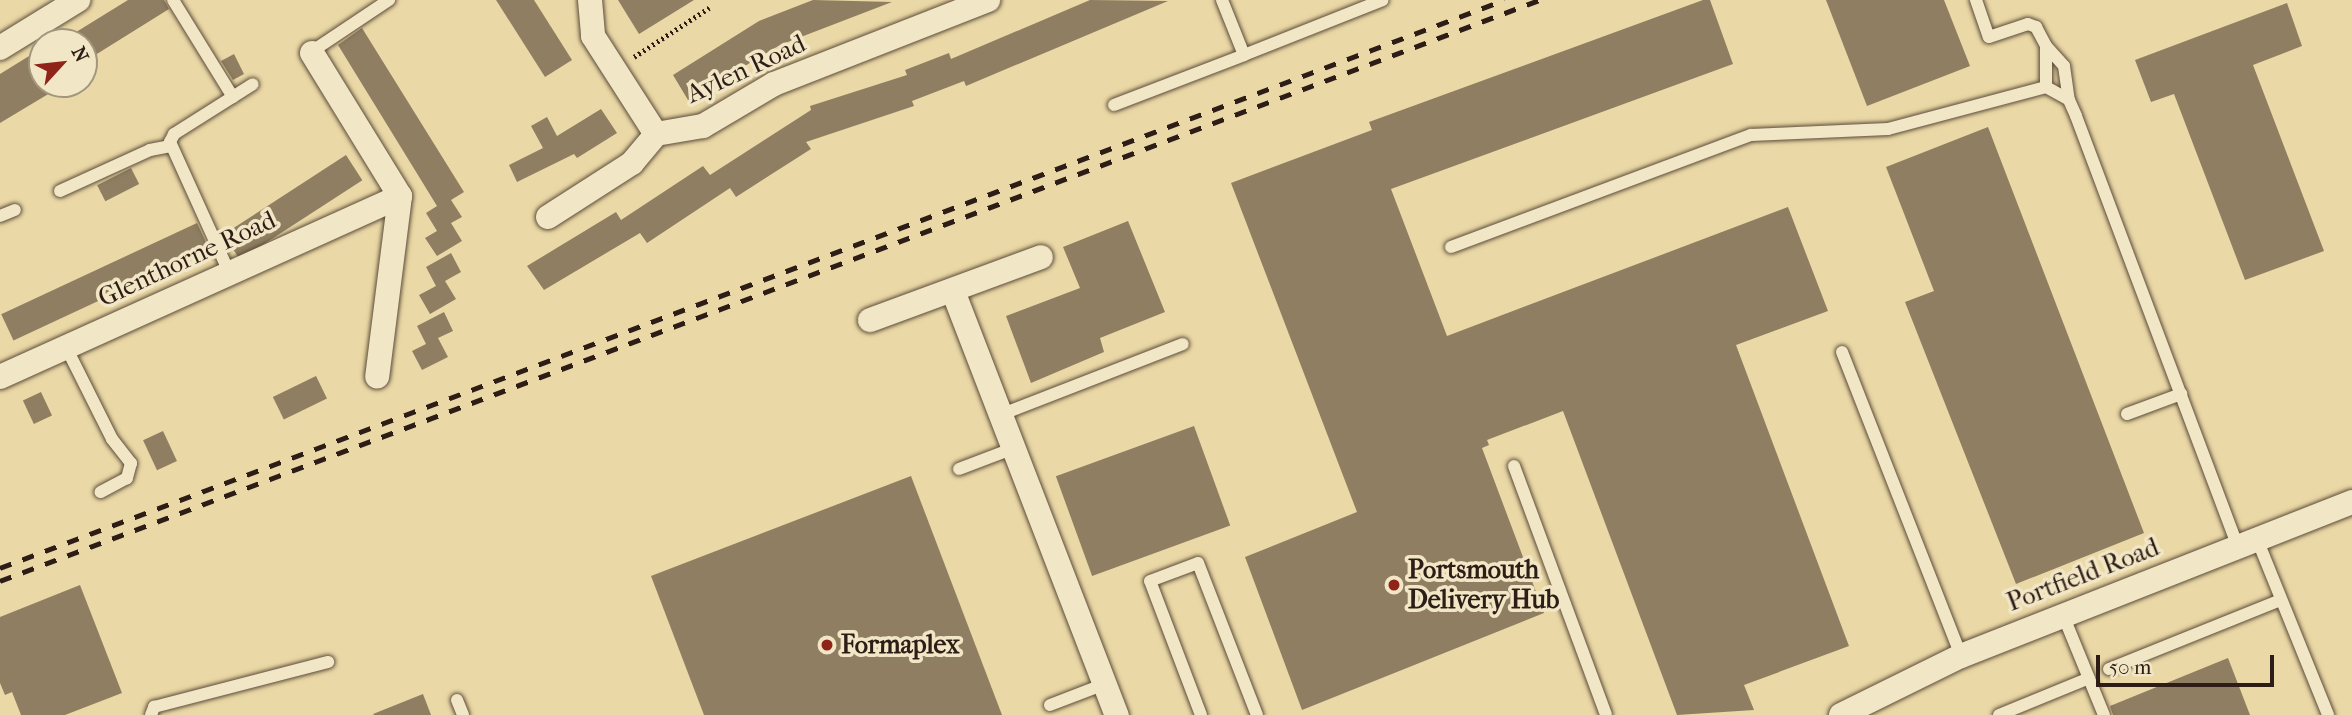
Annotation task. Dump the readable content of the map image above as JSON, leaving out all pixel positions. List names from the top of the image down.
{
  "streets": {
    "street": ["Aylen Road", "Glenthorne Road", "Portfield Road"]
  },
  "places": ["Portsmouth Delivery Hub", "Formaplex"],
  "scale_bar": "50 m",
  "north": "top right"
}
